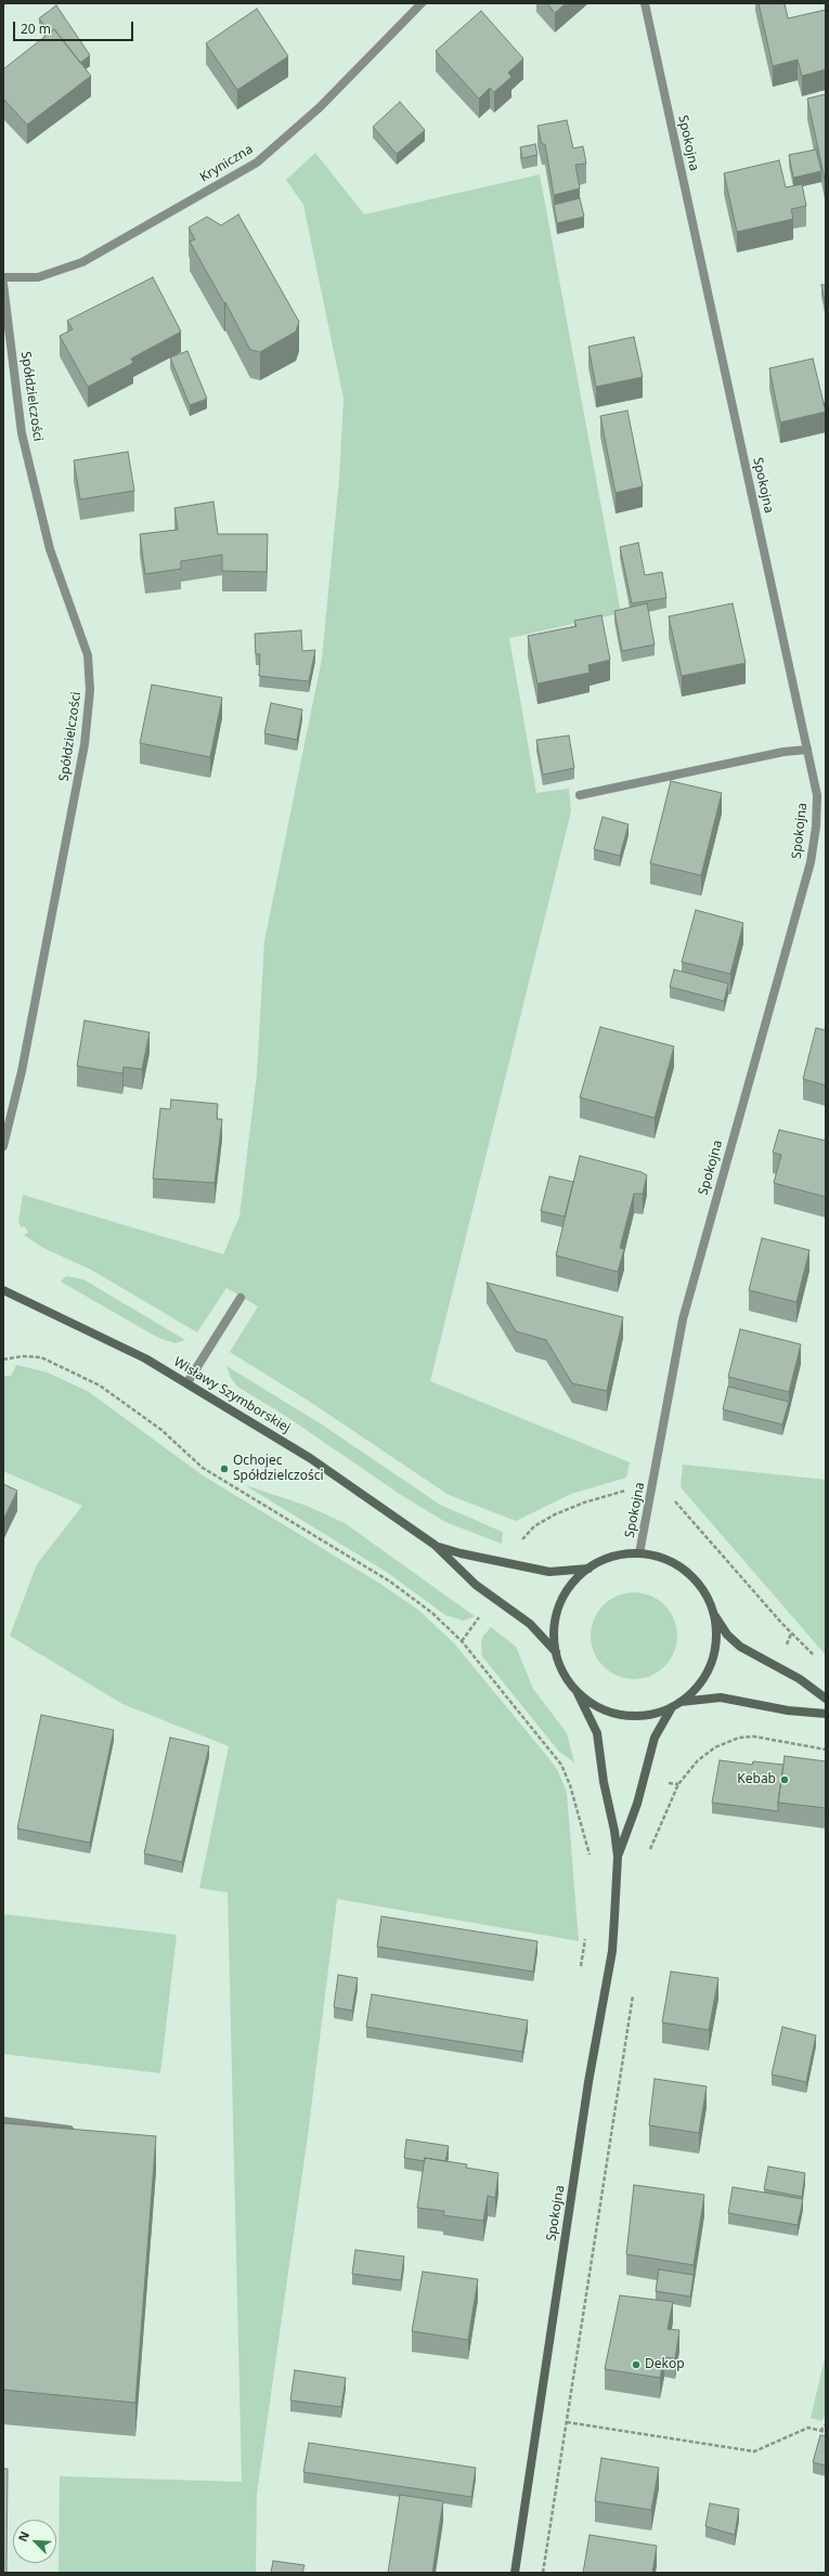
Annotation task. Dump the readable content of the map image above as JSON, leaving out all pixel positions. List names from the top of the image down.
{
  "streets": {
    "street": [
      "Spokojna",
      "Kryniczna",
      "Spółdzielczości",
      "Wisławy Szymborskiej"
    ]
  },
  "places": ["Ochojec Spółdzielczości", "Kebab", "Dekop"],
  "scale_bar": "20 m",
  "north": "top left"
}
